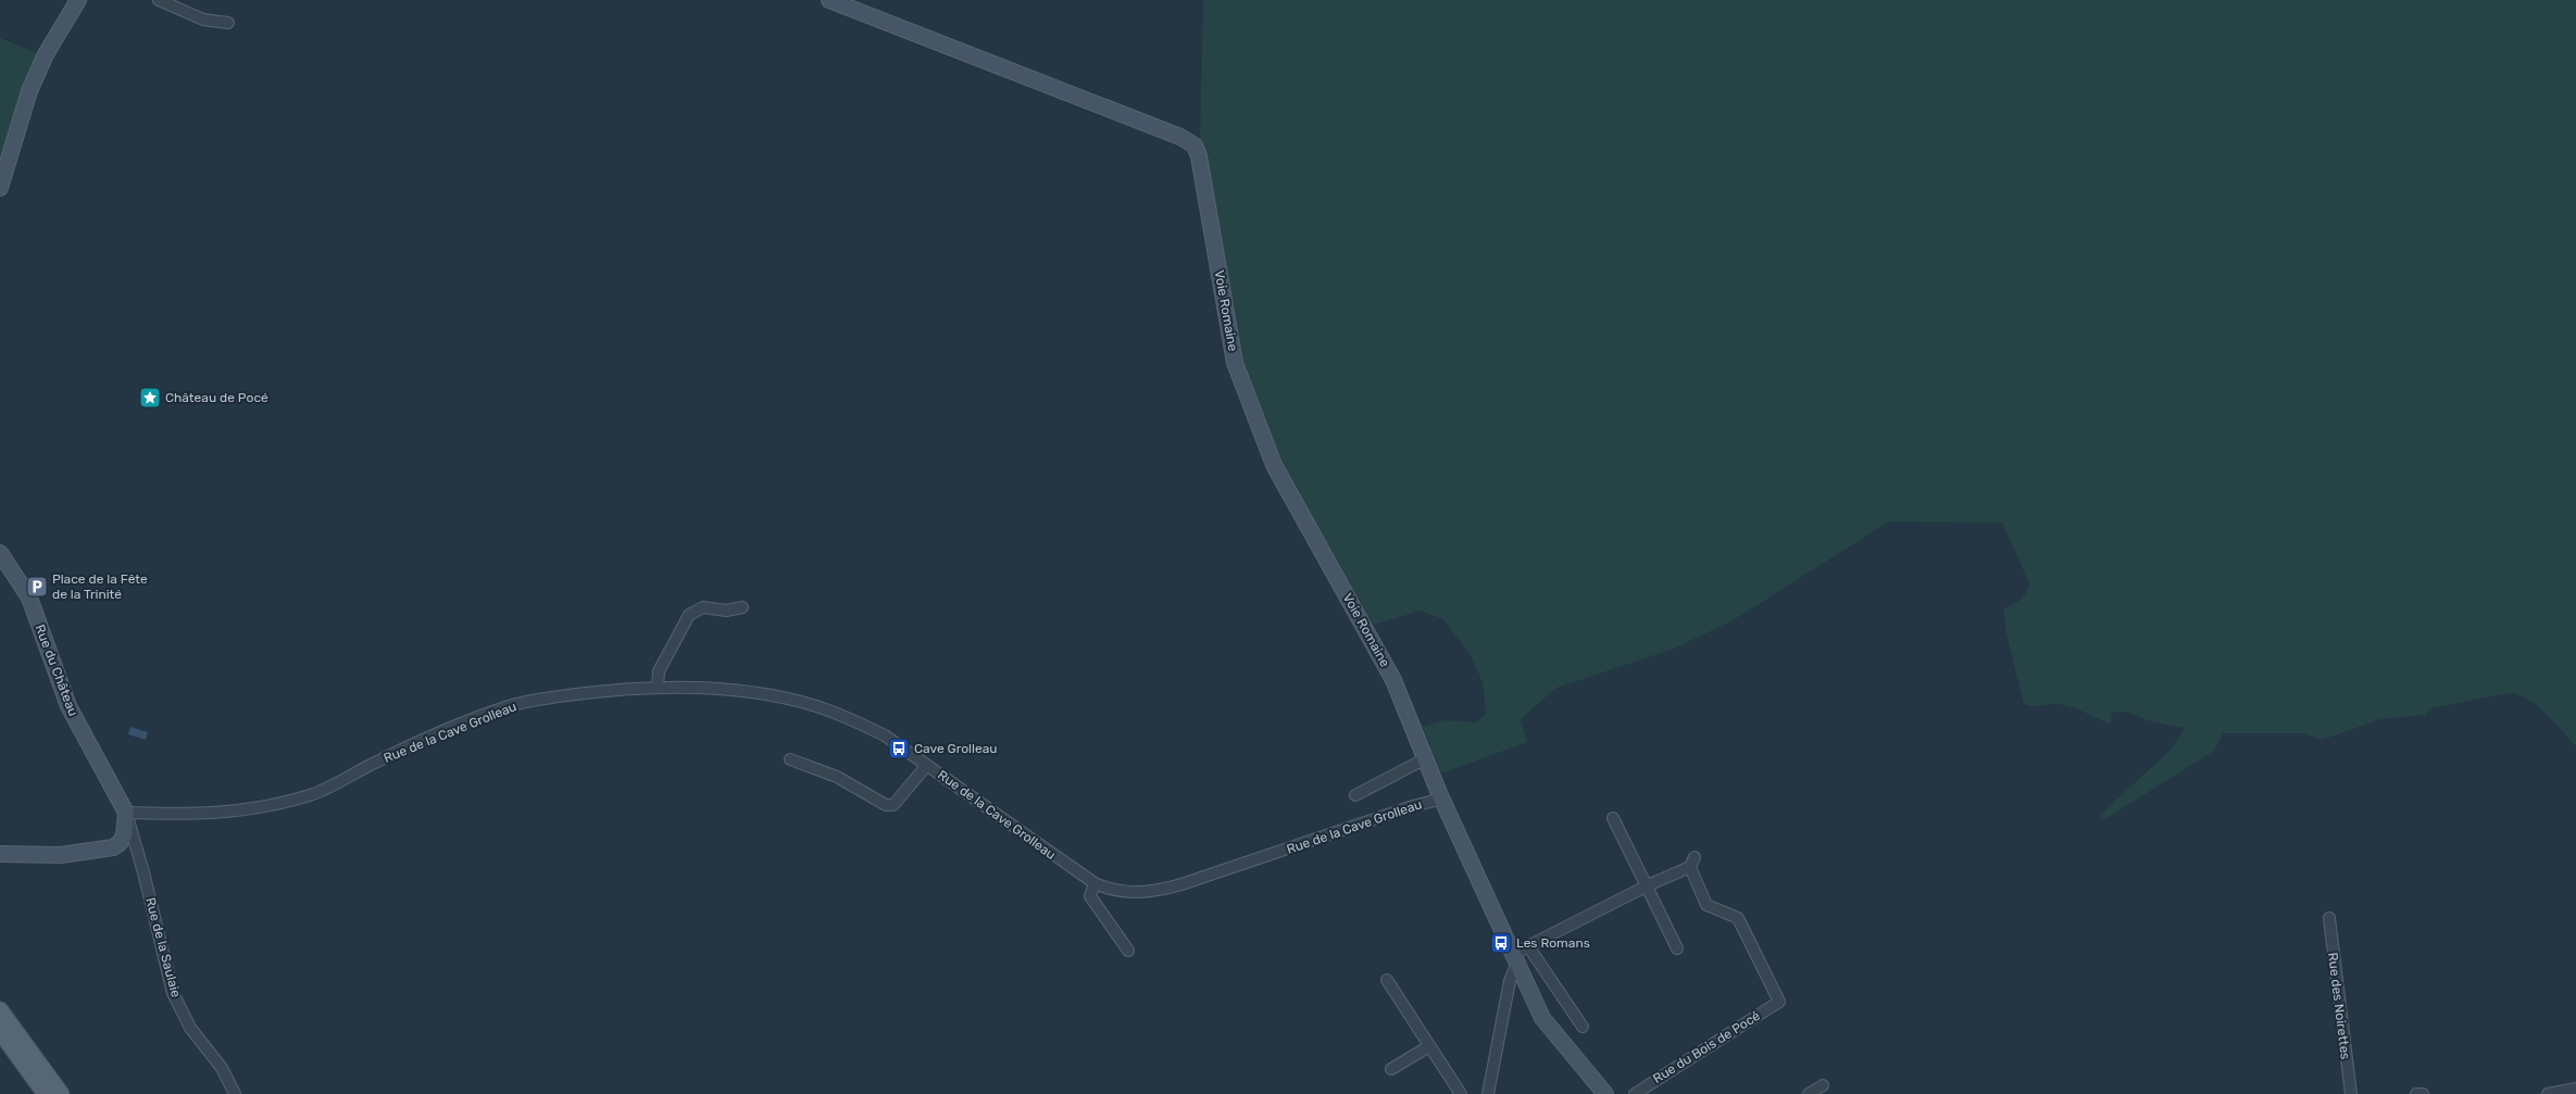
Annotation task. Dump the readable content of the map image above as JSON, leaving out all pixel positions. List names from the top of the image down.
{
  "streets": {
    "street": [
      "Voie Romaine",
      "Rue du Château",
      "Rue de la Cave Grolleau",
      "Rue de la Saulaie",
      "Rue des Noirettes",
      "Rue du Bois de Pocé"
    ]
  },
  "crossings": [
    ["Voie Romaine", "Rue de la Cave Grolleau"],
    ["Rue du Château", "Rue de la Cave Grolleau"],
    ["Rue du Château", "Rue de la Saulaie"],
    ["Rue de la Cave Grolleau", "Rue de la Saulaie"]
  ],
  "places": {
    "place": ["Château de Pocé"],
    "parking": ["Place de la Fête de la Trinité"],
    "bus stop": ["Cave Grolleau", "Les Romans"]
  }
}
